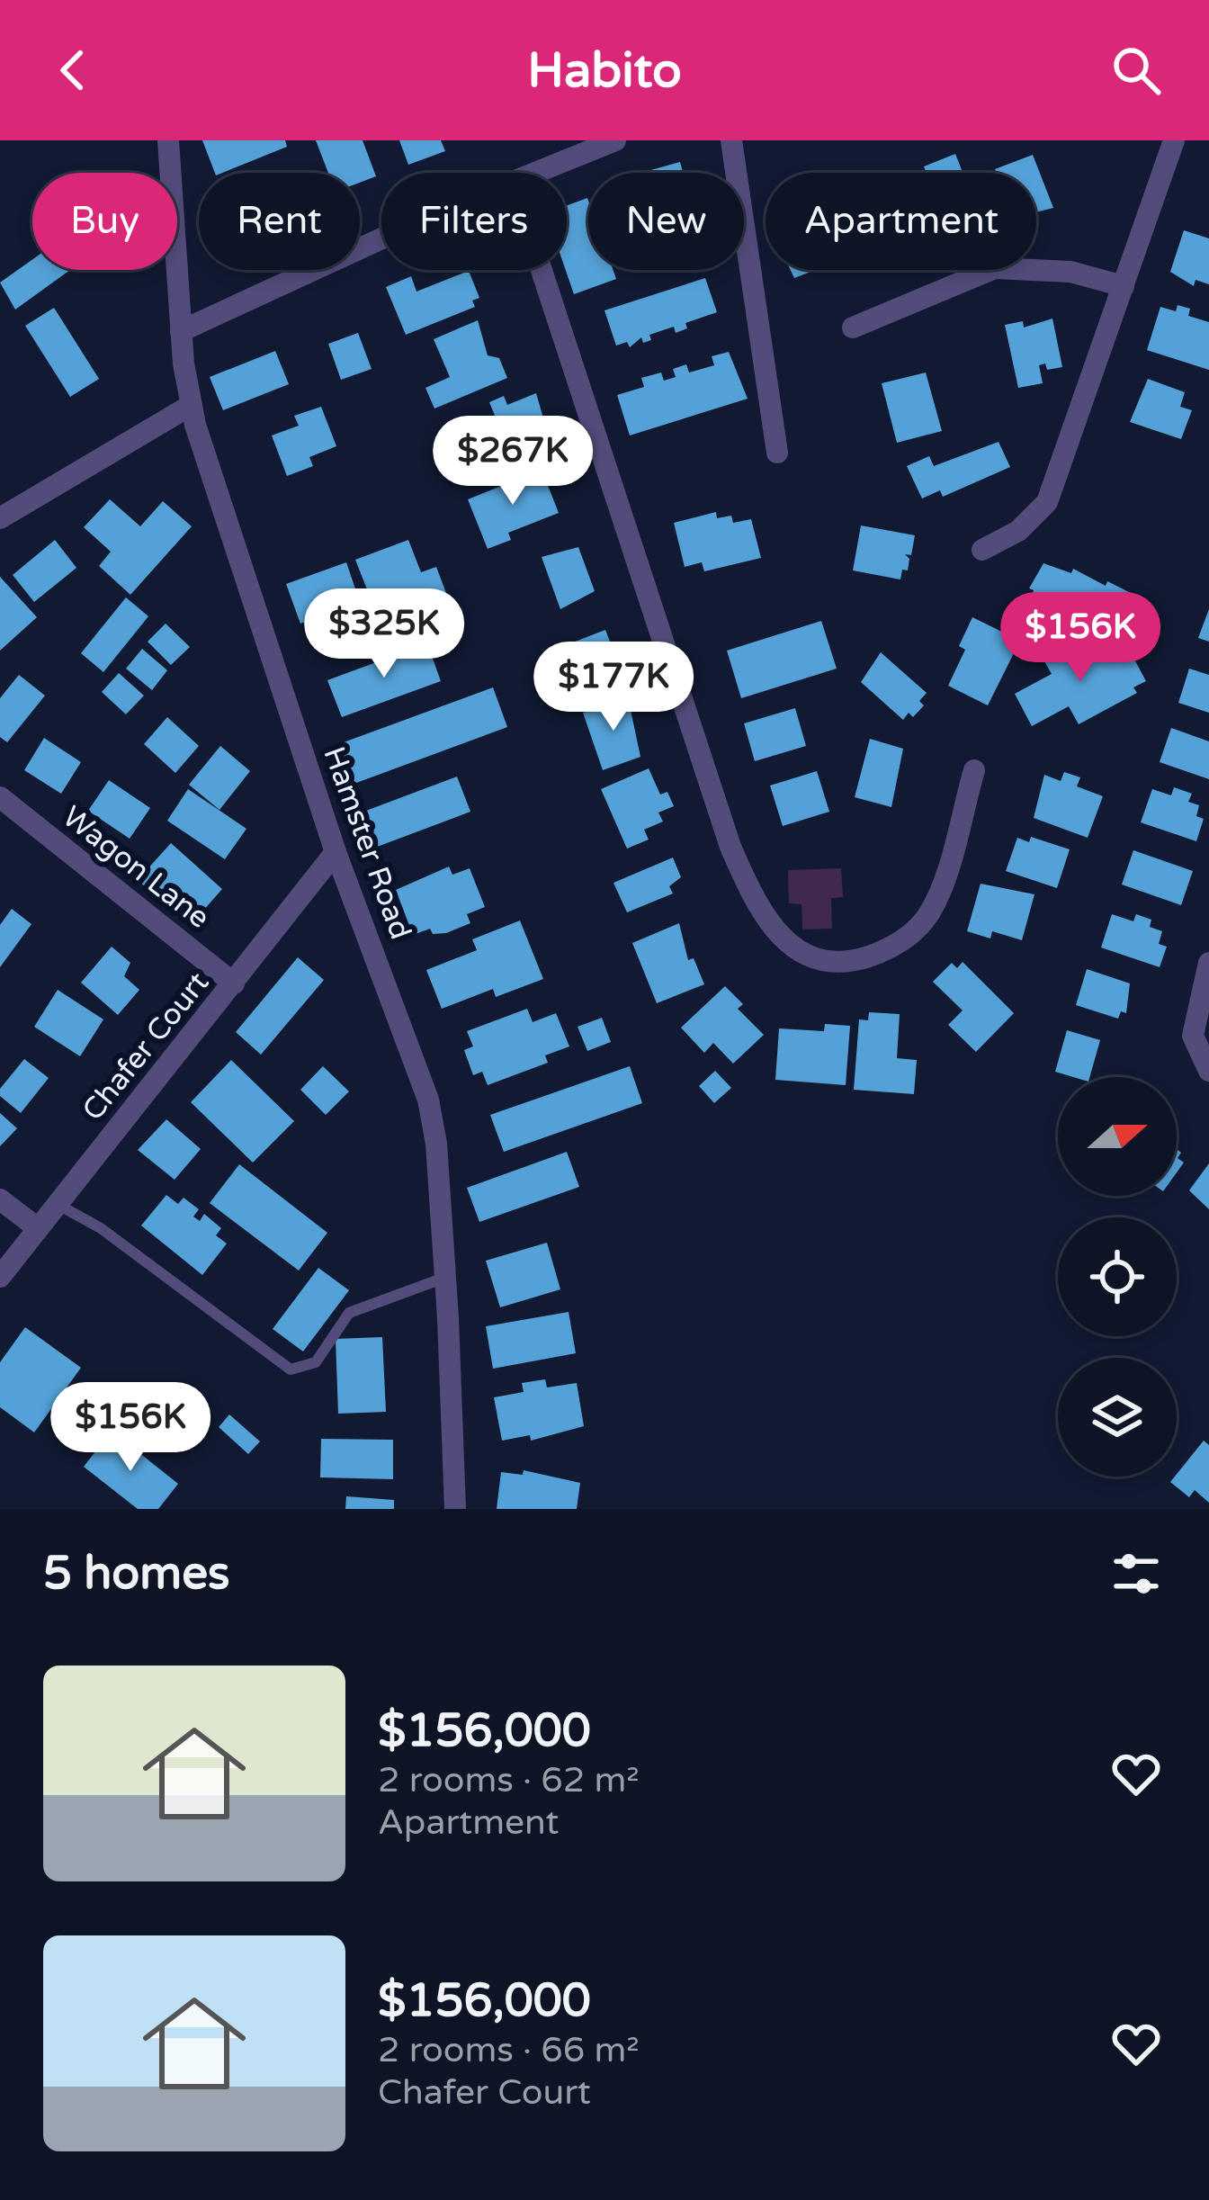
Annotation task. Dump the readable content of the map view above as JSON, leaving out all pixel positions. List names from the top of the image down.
{
  "streets": {
    "street": ["Hamster Road", "Wagon Lane", "Chafer Court"]
  },
  "crossings": [
    ["Hamster Road", "Chafer Court"],
    ["Wagon Lane", "Chafer Court"]
  ],
  "north": "right",
  "page": {
    "header": "Habito",
    "chip": [
      "Buy",
      "Rent",
      "Filters",
      "New",
      "Apartment"
    ],
    "price": [
      "$267K",
      "$325K",
      "$156K",
      "$177K",
      "$156K"
    ],
    "heading": "5 homes",
    "list": [
      {
        "name": "$156,000",
        "note": "2 rooms · 62 m² · Apartment"
      },
      {
        "name": "$156,000",
        "note": "2 rooms · 66 m² · Chafer Court"
      }
    ]
  }
}
